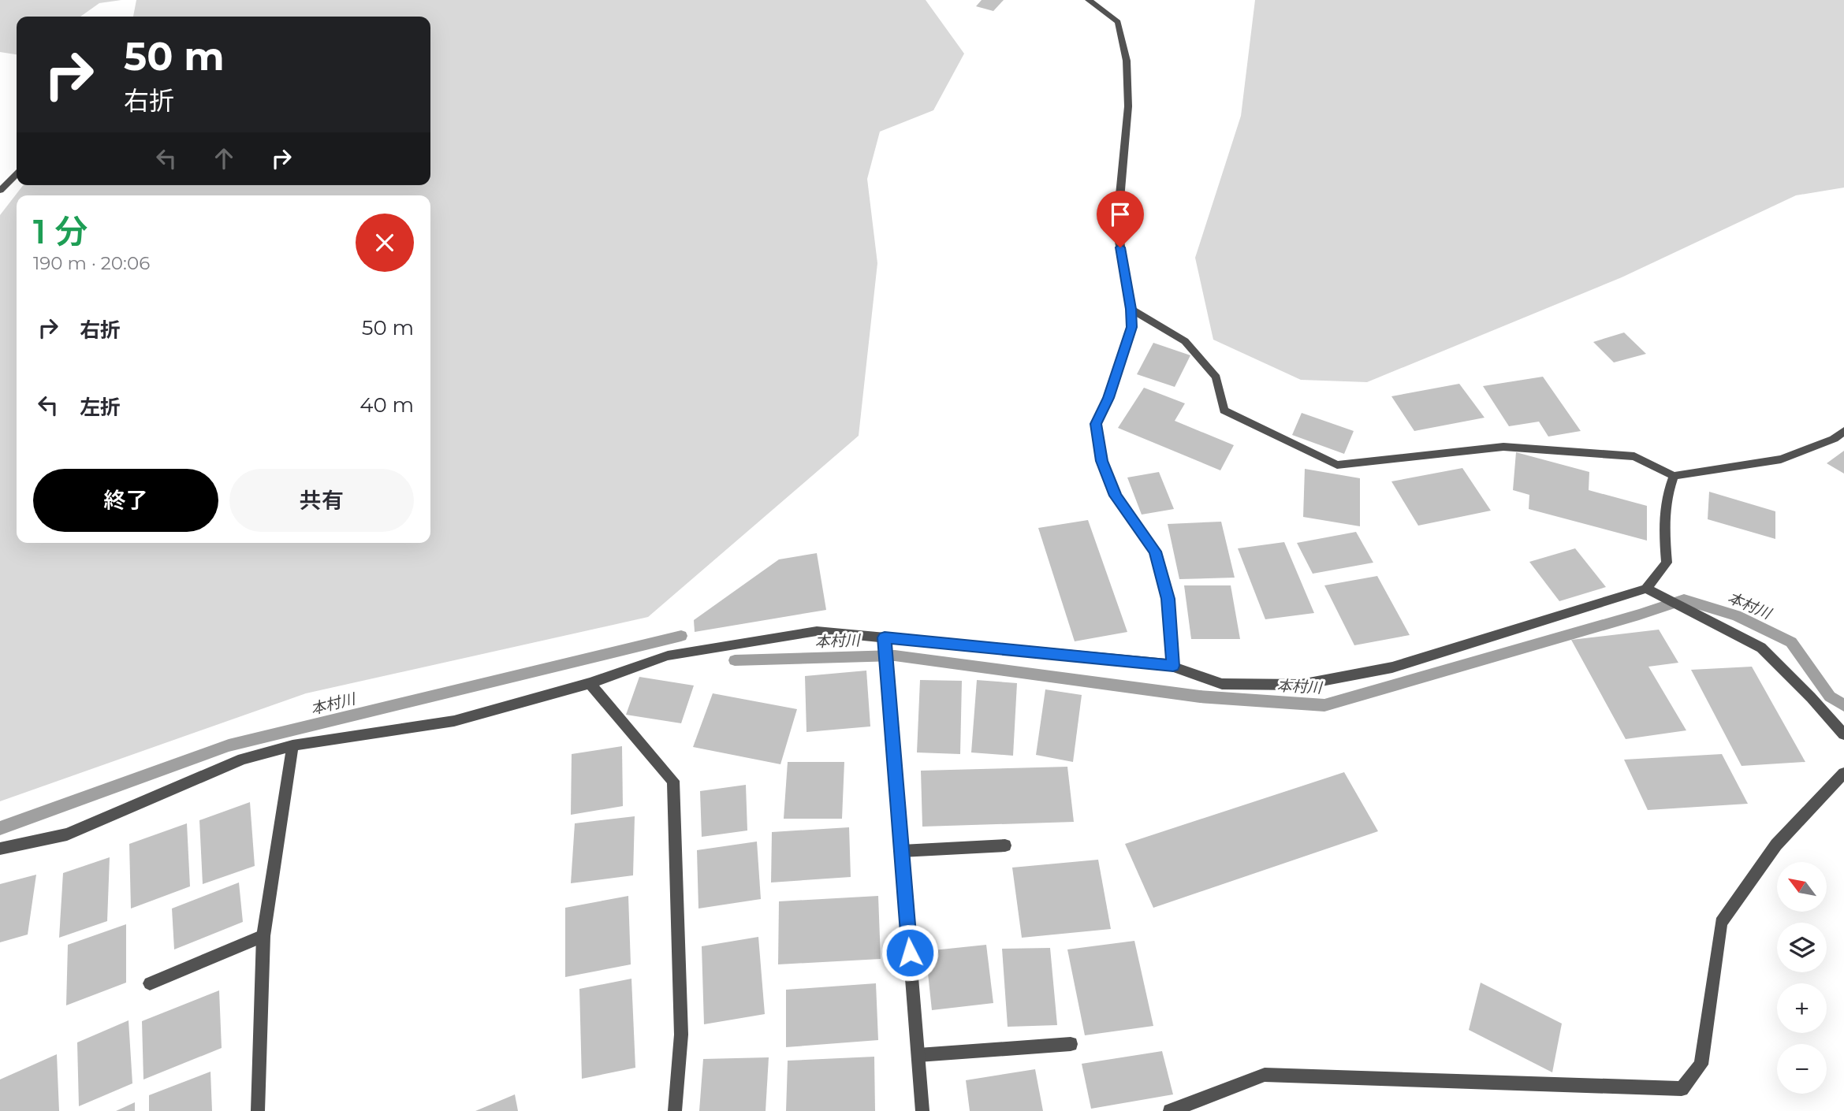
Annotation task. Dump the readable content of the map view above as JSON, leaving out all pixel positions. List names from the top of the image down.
{
  "water": ["本村川"],
  "north": "top left",
  "page": {
    "turn": ["50 m", "右折"],
    "heading": ["1 分", "190 m · 20:06"],
    "list": [
      {
        "name": "右折",
        "value": "50 m"
      },
      {
        "name": "左折",
        "value": "40 m"
      }
    ],
    "buttons": ["終了", "共有"],
    "map_buttons": ["+", "−"]
  }
}
